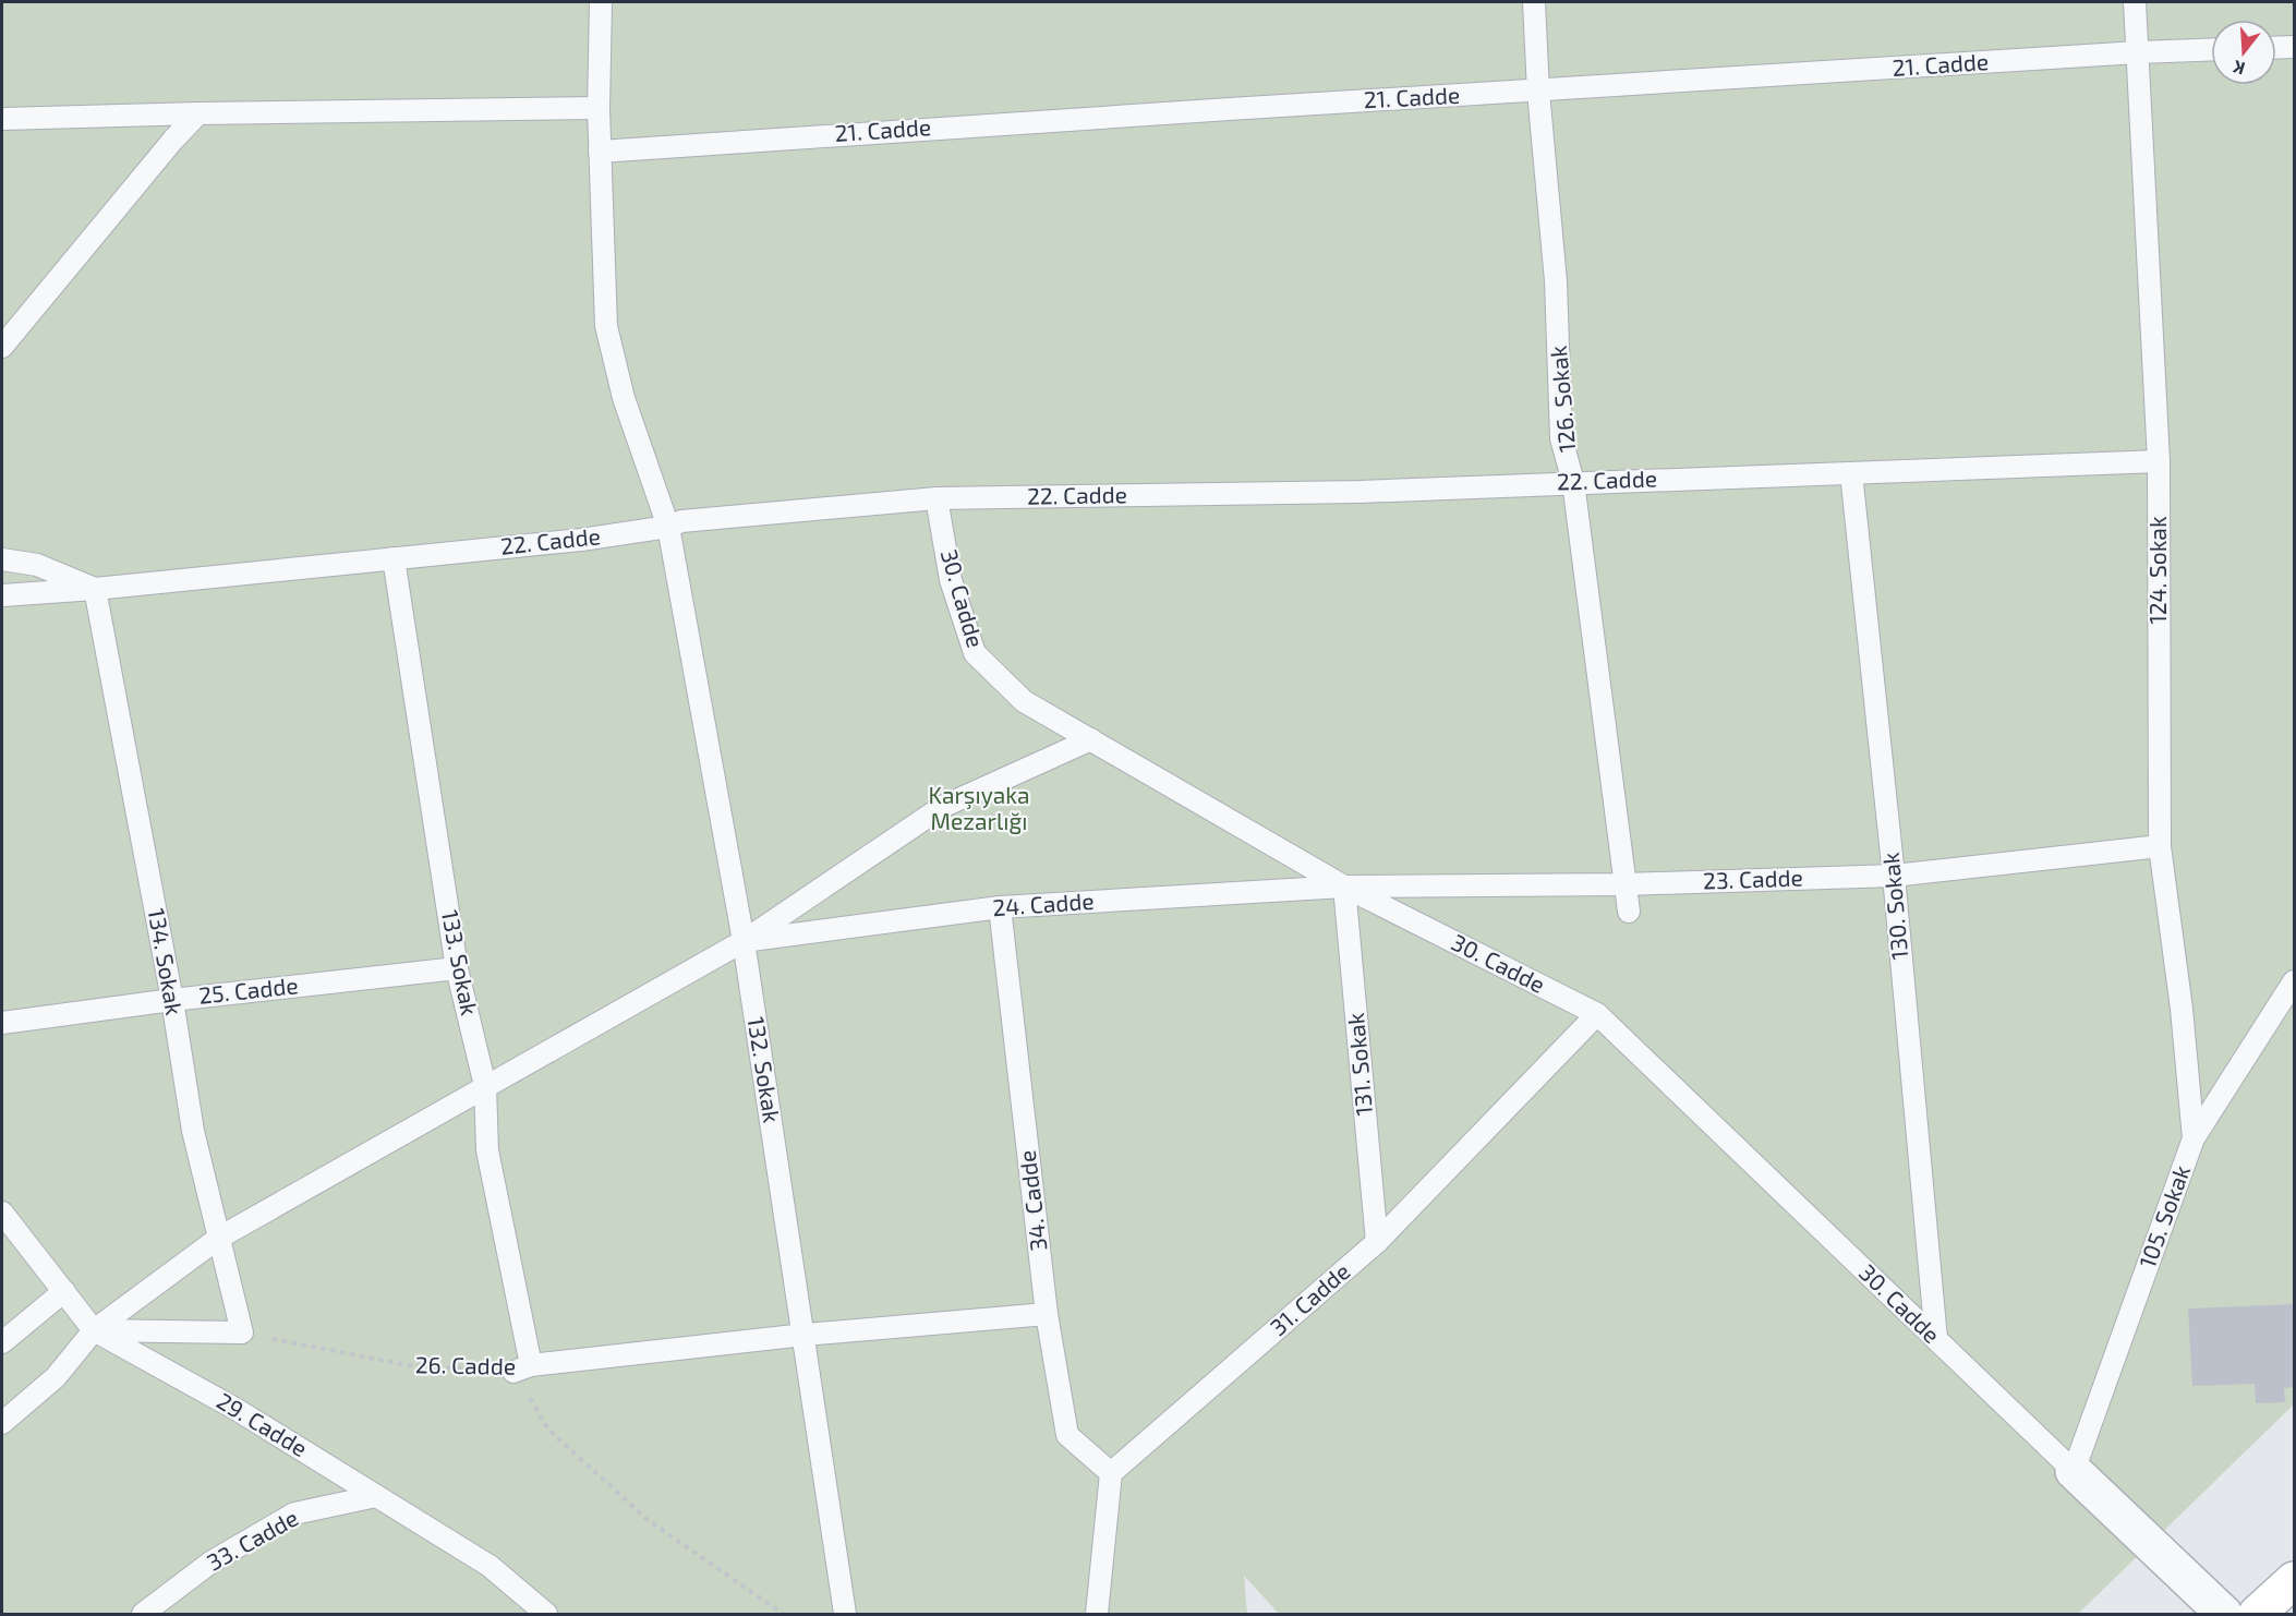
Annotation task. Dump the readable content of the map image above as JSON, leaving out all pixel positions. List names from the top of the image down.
{
  "streets": {
    "lane": [
      "21. Cadde",
      "126. Sokak",
      "22. Cadde",
      "124. Sokak",
      "30. Cadde",
      "23. Cadde",
      "24. Cadde",
      "130. Sokak",
      "134. Sokak",
      "133. Sokak",
      "25. Cadde",
      "131. Sokak",
      "132. Sokak",
      "34. Cadde",
      "105. Sokak",
      "31. Cadde",
      "26. Cadde",
      "29. Cadde",
      "33. Cadde"
    ]
  },
  "crossings": [
    ["21. Cadde", "126. Sokak"],
    ["21. Cadde", "124. Sokak"],
    ["21. Cadde", "132. Sokak"],
    ["126. Sokak", "22. Cadde"],
    ["126. Sokak", "23. Cadde"],
    ["22. Cadde", "124. Sokak"],
    ["22. Cadde", "30. Cadde"],
    ["22. Cadde", "130. Sokak"],
    ["22. Cadde", "134. Sokak"],
    ["22. Cadde", "133. Sokak"],
    ["22. Cadde", "132. Sokak"],
    ["124. Sokak", "23. Cadde"],
    ["124. Sokak", "105. Sokak"],
    ["30. Cadde", "23. Cadde"],
    ["30. Cadde", "24. Cadde"],
    ["30. Cadde", "130. Sokak"],
    ["30. Cadde", "131. Sokak"],
    ["30. Cadde", "105. Sokak"],
    ["30. Cadde", "31. Cadde"],
    ["23. Cadde", "24. Cadde"],
    ["23. Cadde", "130. Sokak"],
    ["23. Cadde", "131. Sokak"],
    ["24. Cadde", "131. Sokak"],
    ["24. Cadde", "132. Sokak"],
    ["24. Cadde", "34. Cadde"],
    ["134. Sokak", "25. Cadde"],
    ["134. Sokak", "26. Cadde"],
    ["133. Sokak", "25. Cadde"],
    ["133. Sokak", "26. Cadde"],
    ["131. Sokak", "31. Cadde"],
    ["132. Sokak", "26. Cadde"],
    ["34. Cadde", "31. Cadde"],
    ["34. Cadde", "26. Cadde"],
    ["29. Cadde", "33. Cadde"]
  ],
  "parks": ["Karşıyaka Mezarlığı"],
  "north": "bottom"
}
